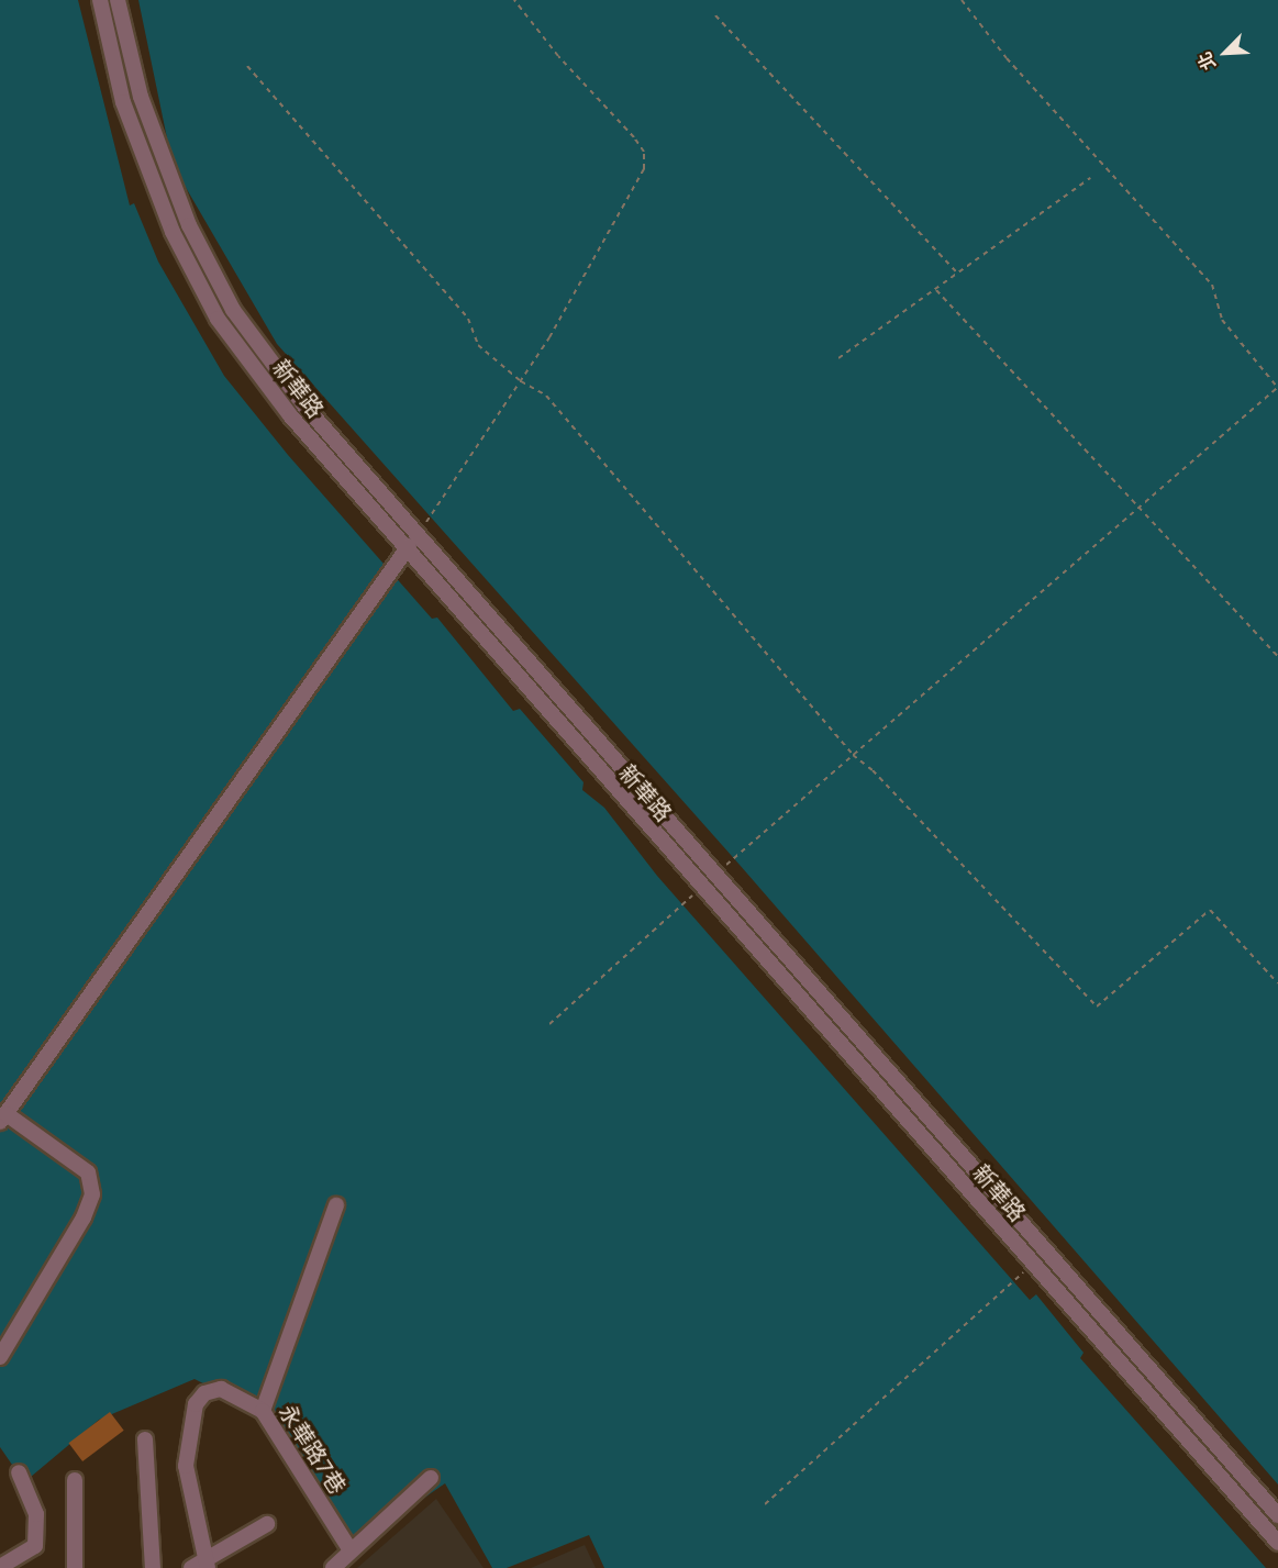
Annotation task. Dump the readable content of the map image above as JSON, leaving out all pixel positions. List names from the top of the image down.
{
  "streets": {
    "street": ["新華路", "永華路7巷"]
  },
  "north": "bottom left"
}
